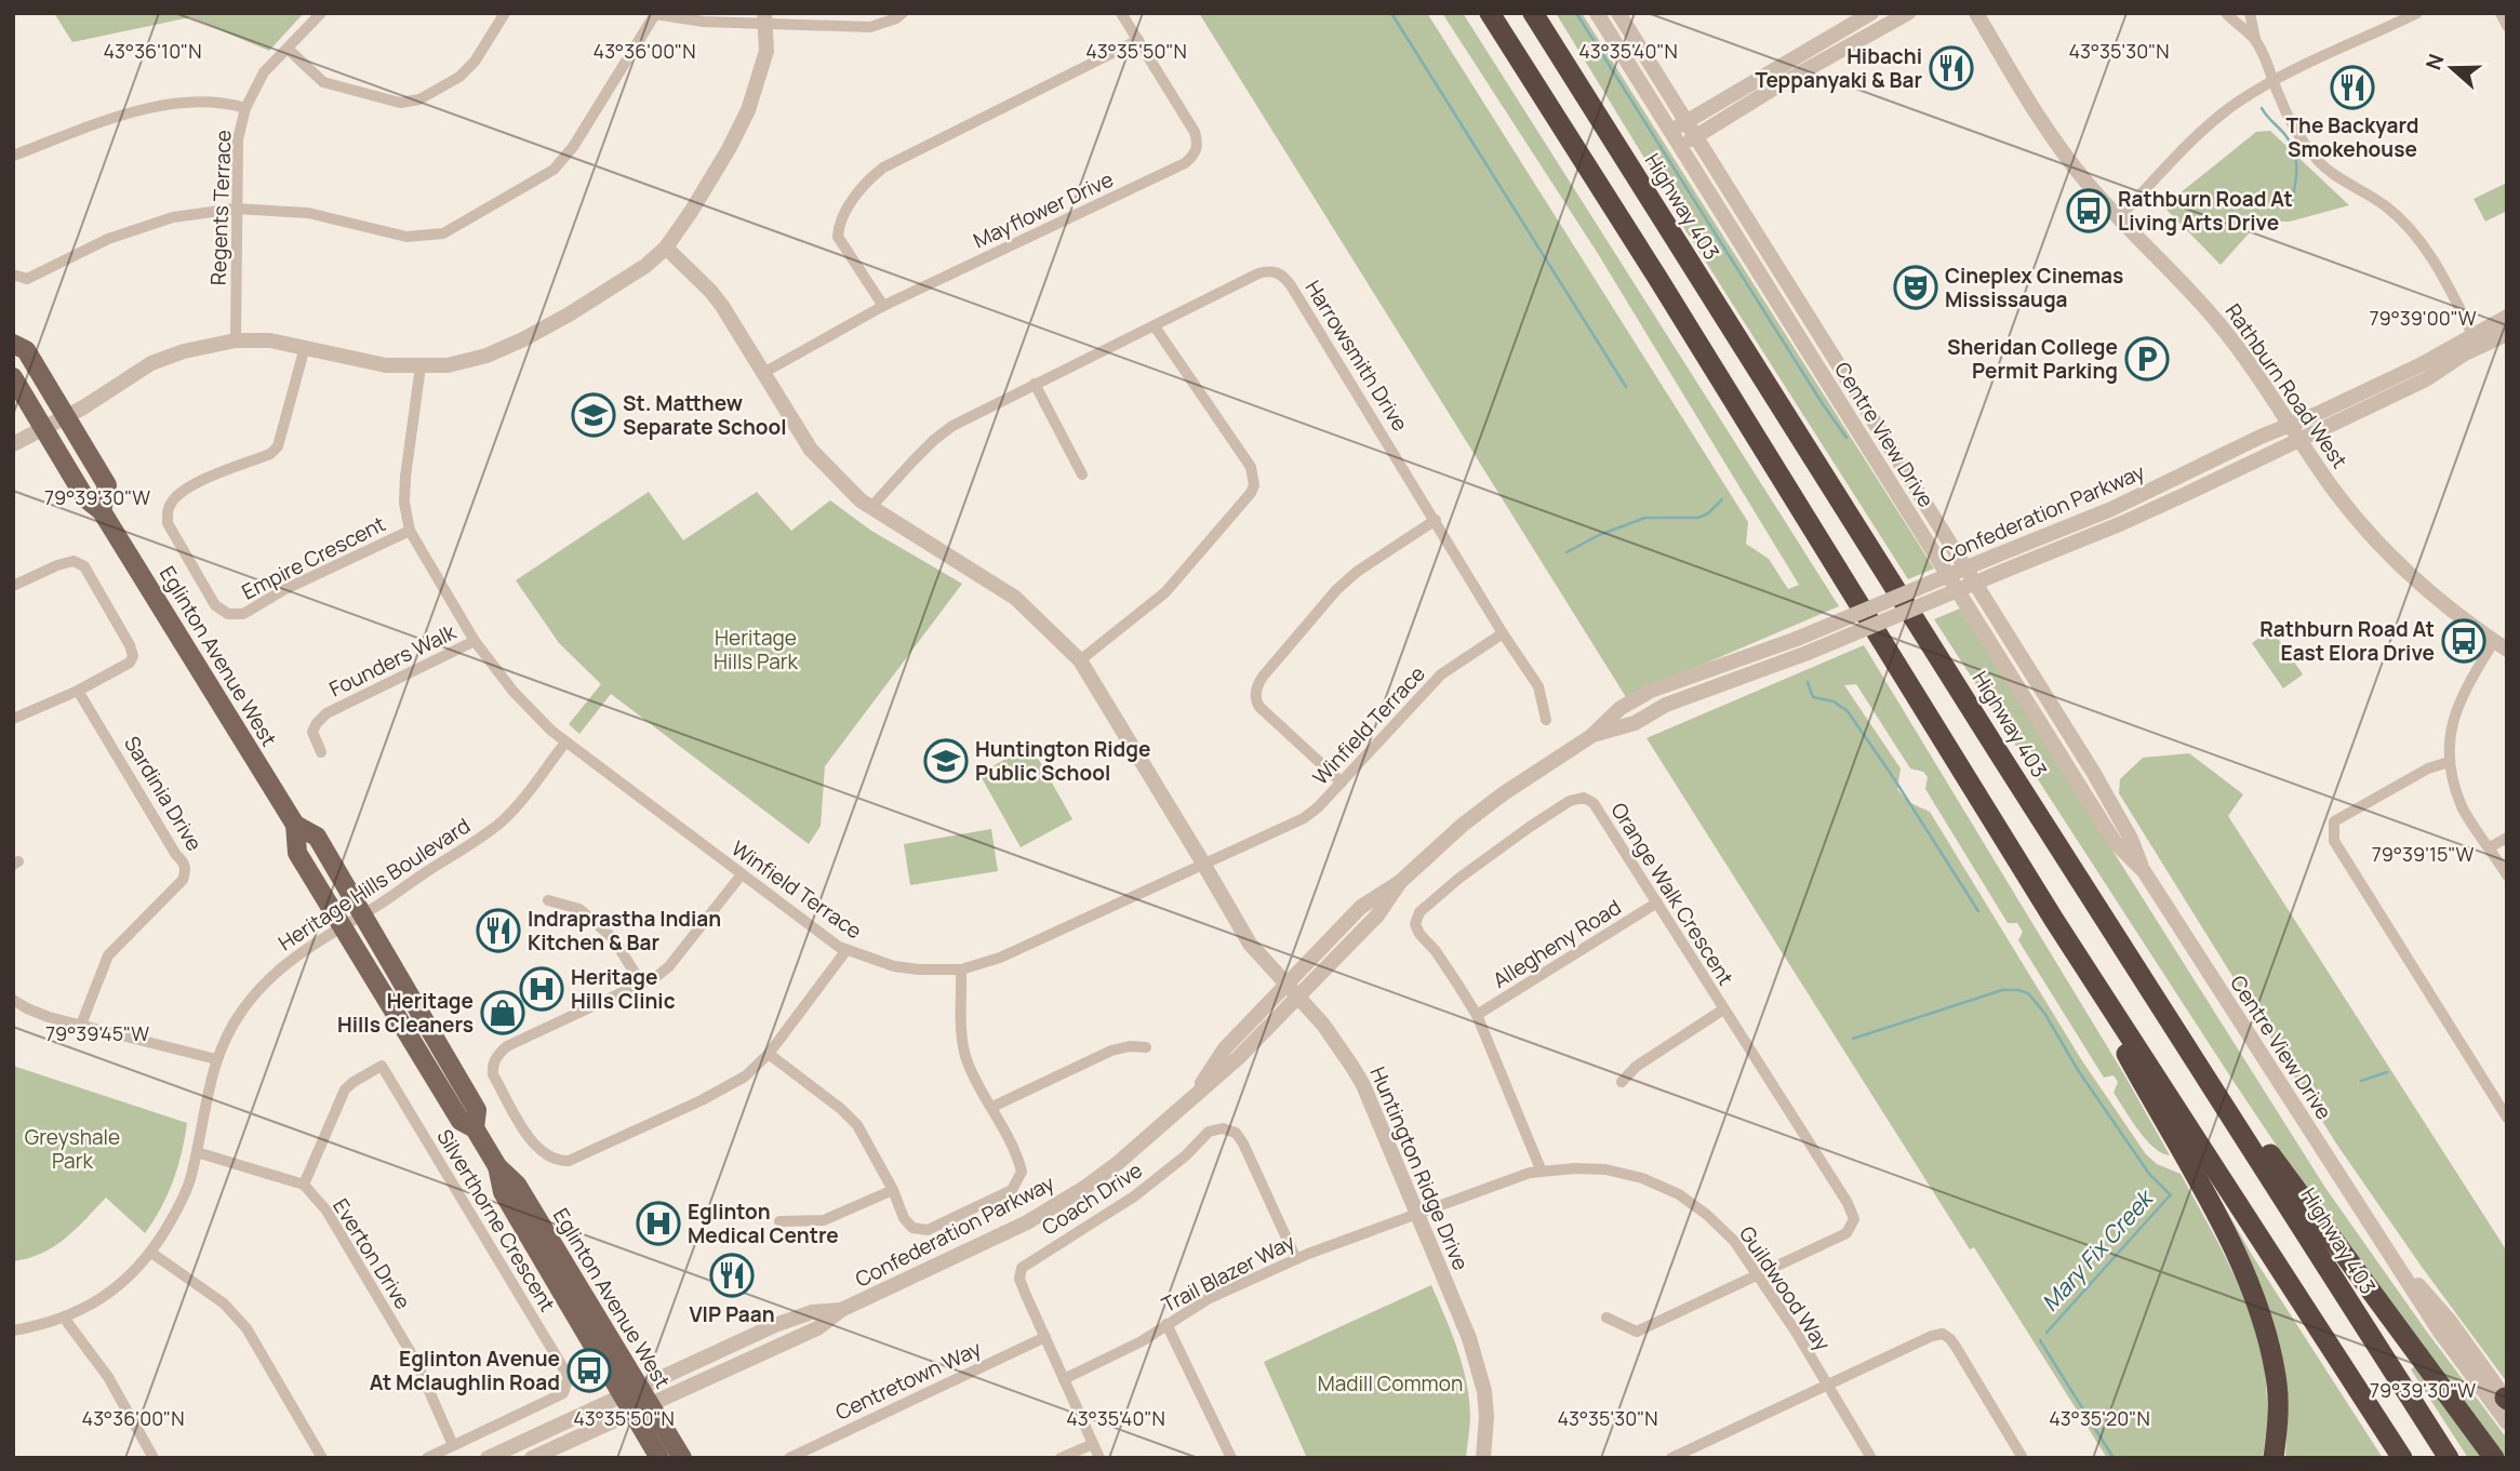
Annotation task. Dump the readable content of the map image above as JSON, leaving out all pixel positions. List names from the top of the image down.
{
  "streets": {
    "highway": ["Highway 403"],
    "main road": ["Eglinton Avenue West"],
    "street": [
      "Regents Terrace",
      "Mayflower Drive",
      "Harrowsmith Drive",
      "Rathburn Road West",
      "Centre View Drive",
      "Confederation Parkway",
      "Empire Crescent",
      "Founders Walk",
      "Winfield Terrace",
      "Sardinia Drive",
      "Heritage Hills Boulevard",
      "Orange Walk Crescent",
      "Allegheny Road",
      "Huntington Ridge Drive",
      "Coach Drive",
      "Silverthorne Crescent",
      "Everton Drive",
      "Trail Blazer Way",
      "Guildwood Way",
      "Centretown Way"
    ]
  },
  "crossings": [
    ["Mayflower Drive", "Huntington Ridge Drive"],
    ["Harrowsmith Drive", "Winfield Terrace"],
    ["Harrowsmith Drive", "Huntington Ridge Drive"],
    ["Rathburn Road West", "Confederation Parkway"],
    ["Confederation Parkway", "Eglinton Avenue West"],
    ["Confederation Parkway", "Huntington Ridge Drive"],
    ["Empire Crescent", "Winfield Terrace"],
    ["Eglinton Avenue West", "Heritage Hills Boulevard"],
    ["Founders Walk", "Winfield Terrace"],
    ["Winfield Terrace", "Heritage Hills Boulevard"],
    ["Winfield Terrace", "Huntington Ridge Drive"],
    ["Orange Walk Crescent", "Allegheny Road"],
    ["Orange Walk Crescent", "Guildwood Way"],
    ["Huntington Ridge Drive", "Trail Blazer Way"],
    ["Huntington Ridge Drive", "Guildwood Way"],
    ["Coach Drive", "Trail Blazer Way"],
    ["Coach Drive", "Centretown Way"],
    ["Silverthorne Crescent", "Everton Drive"],
    ["Trail Blazer Way", "Guildwood Way"]
  ],
  "water": ["Mary Fix Creek"],
  "parks": ["Heritage Hills Park", "Greyshale Park", "Madill Common"],
  "places": {
    "restaurant": [
      "Hibachi Teppanyaki & Bar",
      "The Backyard Smokehouse",
      "Indraprastha Indian Kitchen & Bar",
      "VIP Paan"
    ],
    "bus stop": ["Rathburn Road At Living Arts Drive", "Rathburn Road At East Elora Drive", "Eglinton Avenue At Mclaughlin Road"],
    "theatre": ["Cineplex Cinemas Mississauga"],
    "parking": ["Sheridan College Permit Parking"],
    "school or university": ["St. Matthew Separate School", "Huntington Ridge Public School"],
    "hospital": ["Heritage Hills Clinic", "Eglinton Medical Centre"],
    "shop": ["Heritage Hills Cleaners"]
  },
  "north": "left",
  "coordinates": [
    "43°36'10\"N",
    "43°36'00\"N",
    "43°35'50\"N",
    "43°35'40\"N",
    "43°35'30\"N",
    "79°39'00\"W",
    "79°39'30\"W",
    "79°39'15\"W",
    "79°39'45\"W",
    "43°35'20\"N"
  ]
}
